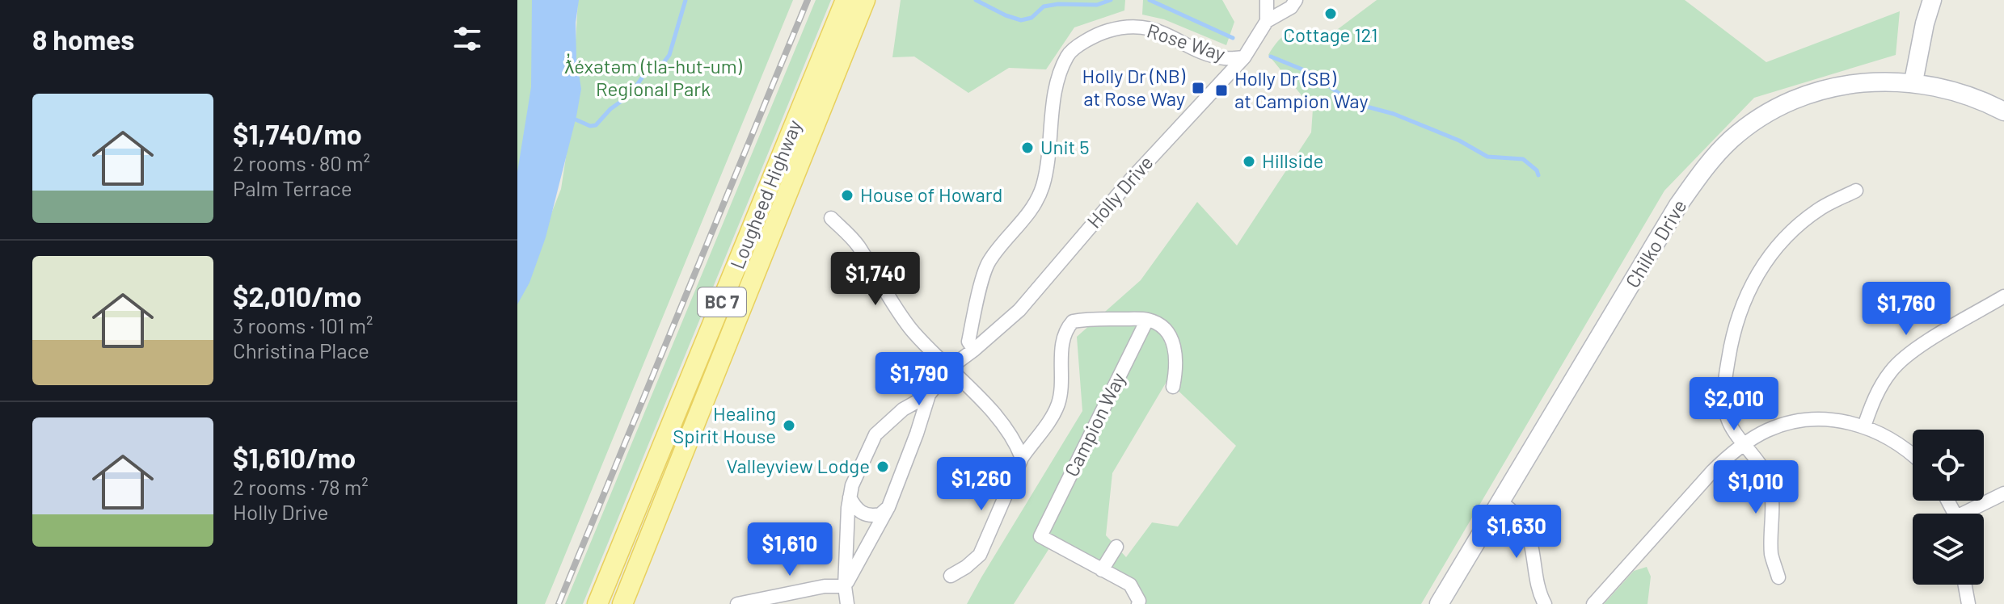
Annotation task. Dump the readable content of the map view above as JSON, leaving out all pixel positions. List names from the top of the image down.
{
  "streets": {
    "main road": ["Lougheed Highway", "BC 7"],
    "street": [
      "Rose Way",
      "Holly Drive",
      "Chilko Drive",
      "Campion Way"
    ]
  },
  "crossings": [
    ["Rose Way", "Holly Drive"]
  ],
  "parks": ["ƛ̓éxətəm (tla-hut-um) Regional Park"],
  "places": {
    "other": [
      "Cottage 121",
      "Unit 5",
      "Hillside",
      "House of Howard",
      "Healing Spirit House",
      "Valleyview Lodge"
    ],
    "transit": ["Holly Dr (NB) at Rose Way", "Holly Dr (SB) at Campion Way"]
  },
  "page": {
    "heading": "8 homes",
    "list": [
      {
        "name": "$1,740/mo",
        "note": "2 rooms · 80 m² · Palm Terrace"
      },
      {
        "name": "$2,010/mo",
        "note": "3 rooms · 101 m² · Christina Place"
      },
      {
        "name": "$1,610/mo",
        "note": "2 rooms · 78 m² · Holly Drive"
      }
    ],
    "price": [
      "$1,740",
      "$1,760",
      "$1,790",
      "$2,010",
      "$1,260",
      "$1,010",
      "$1,630",
      "$1,610"
    ]
  }
}
